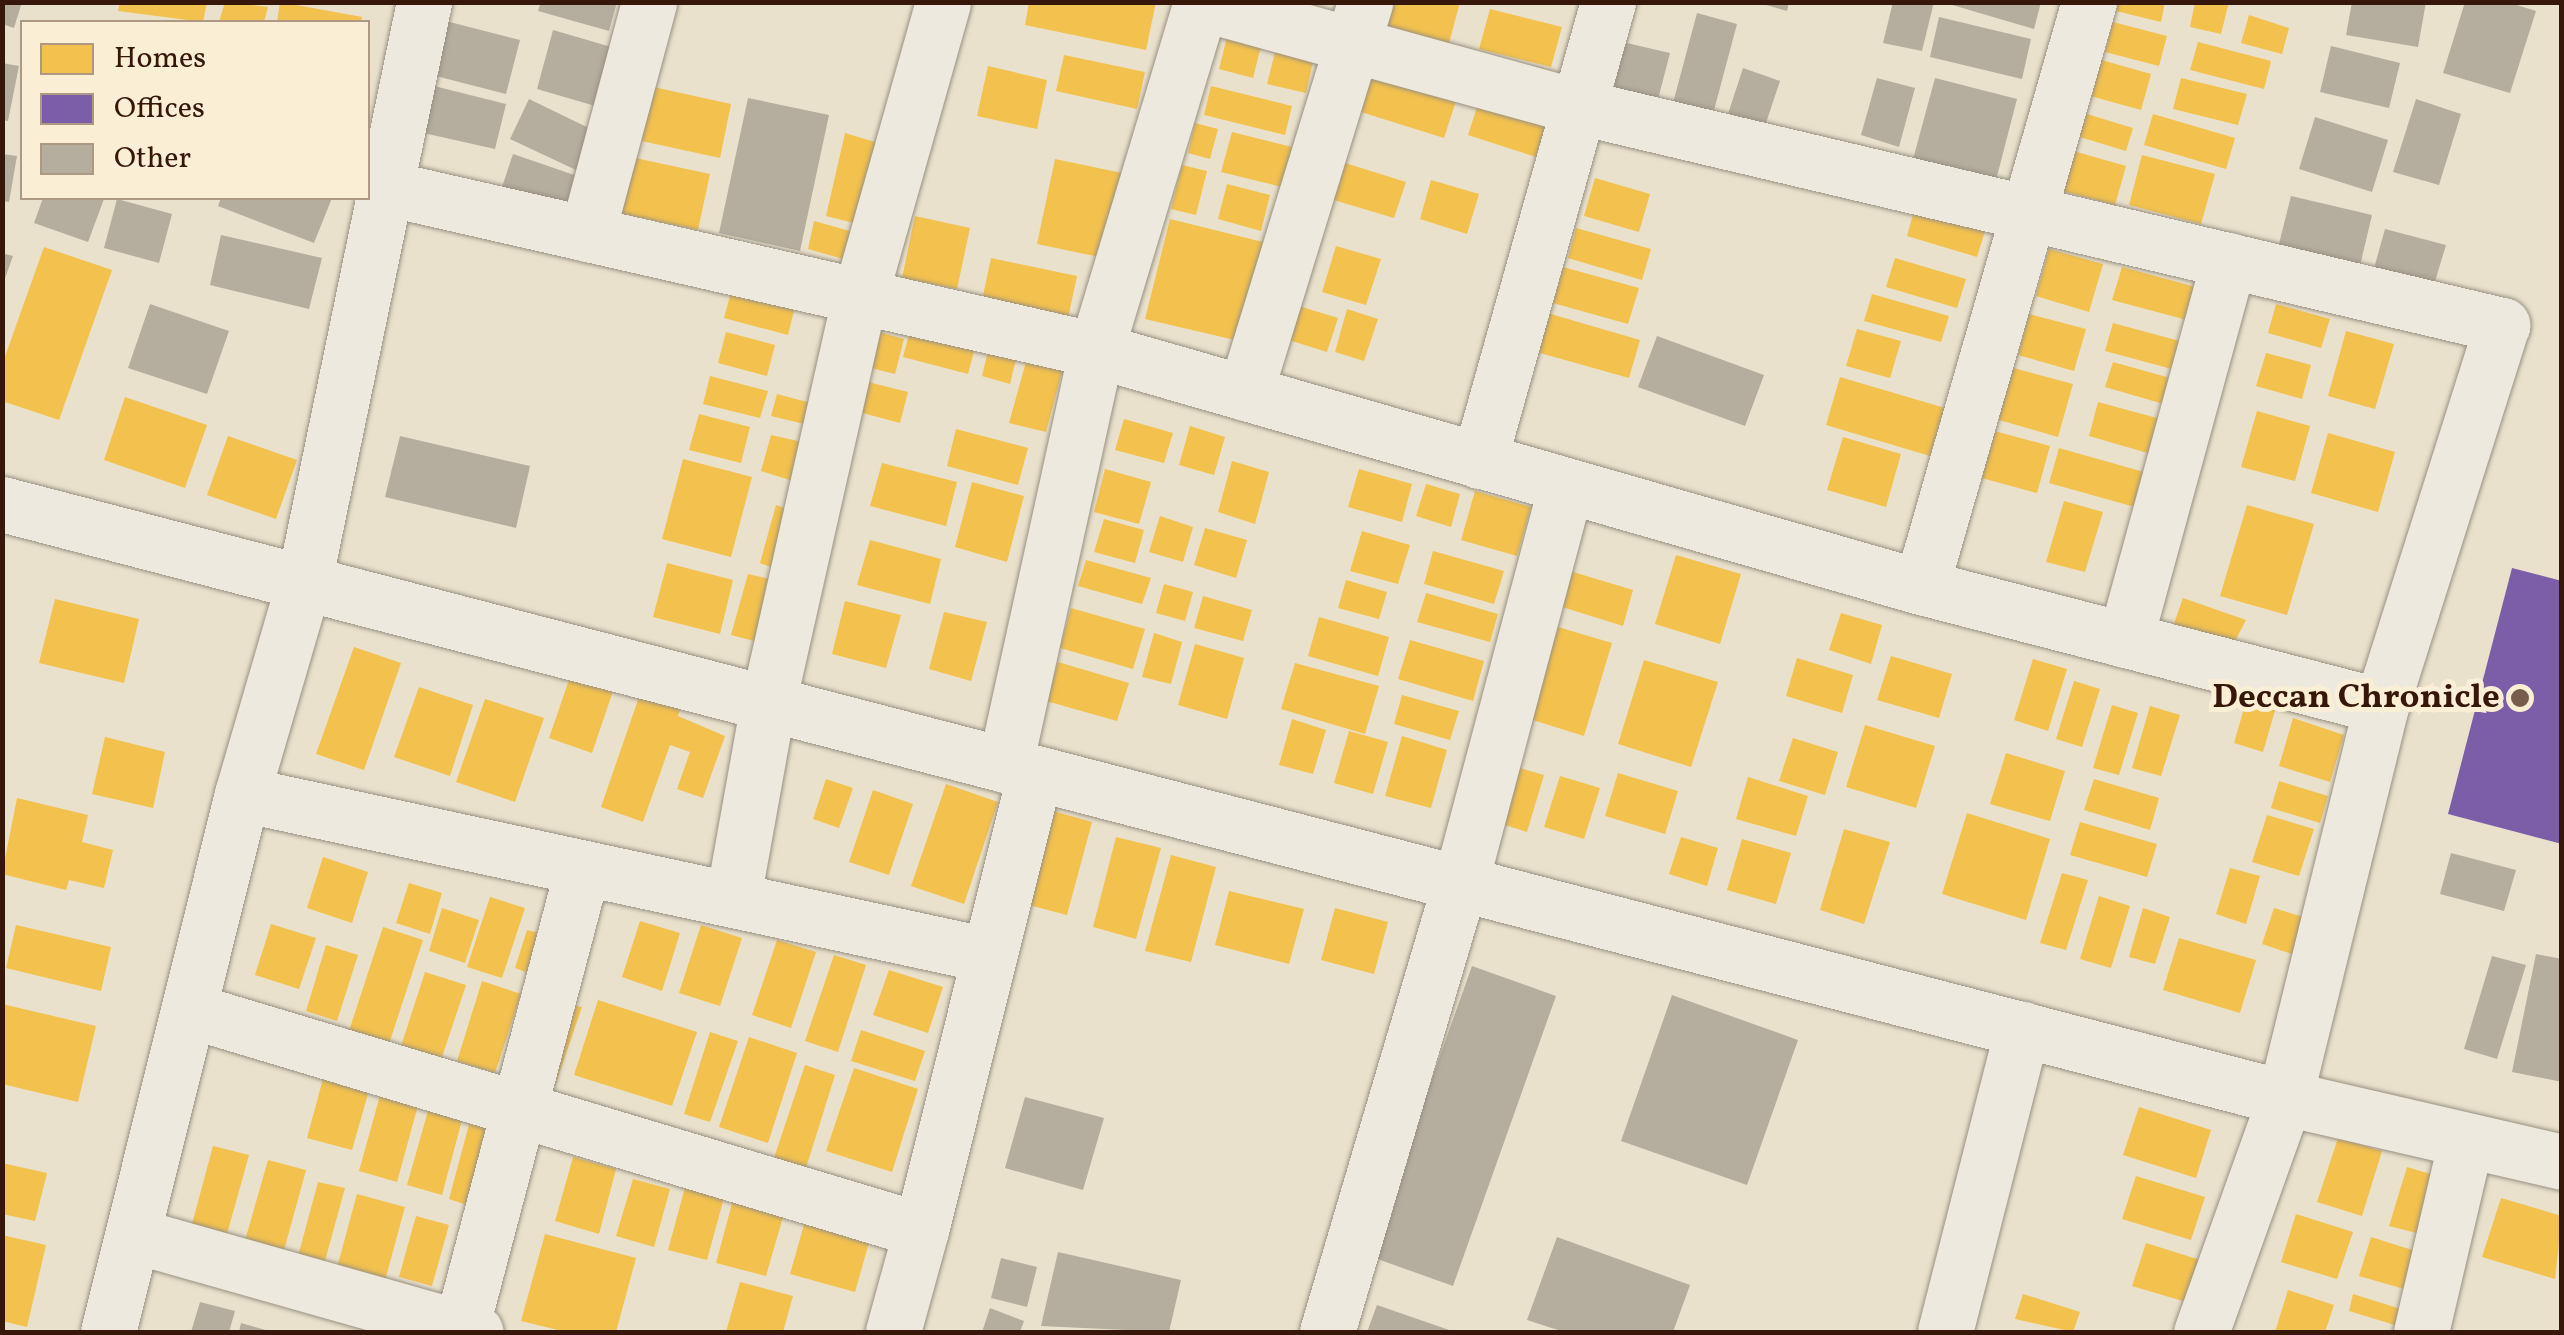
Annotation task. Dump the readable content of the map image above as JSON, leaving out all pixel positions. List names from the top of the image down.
{
  "places": ["Deccan Chronicle"],
  "legend": ["Homes", "Offices", "Other"]
}
